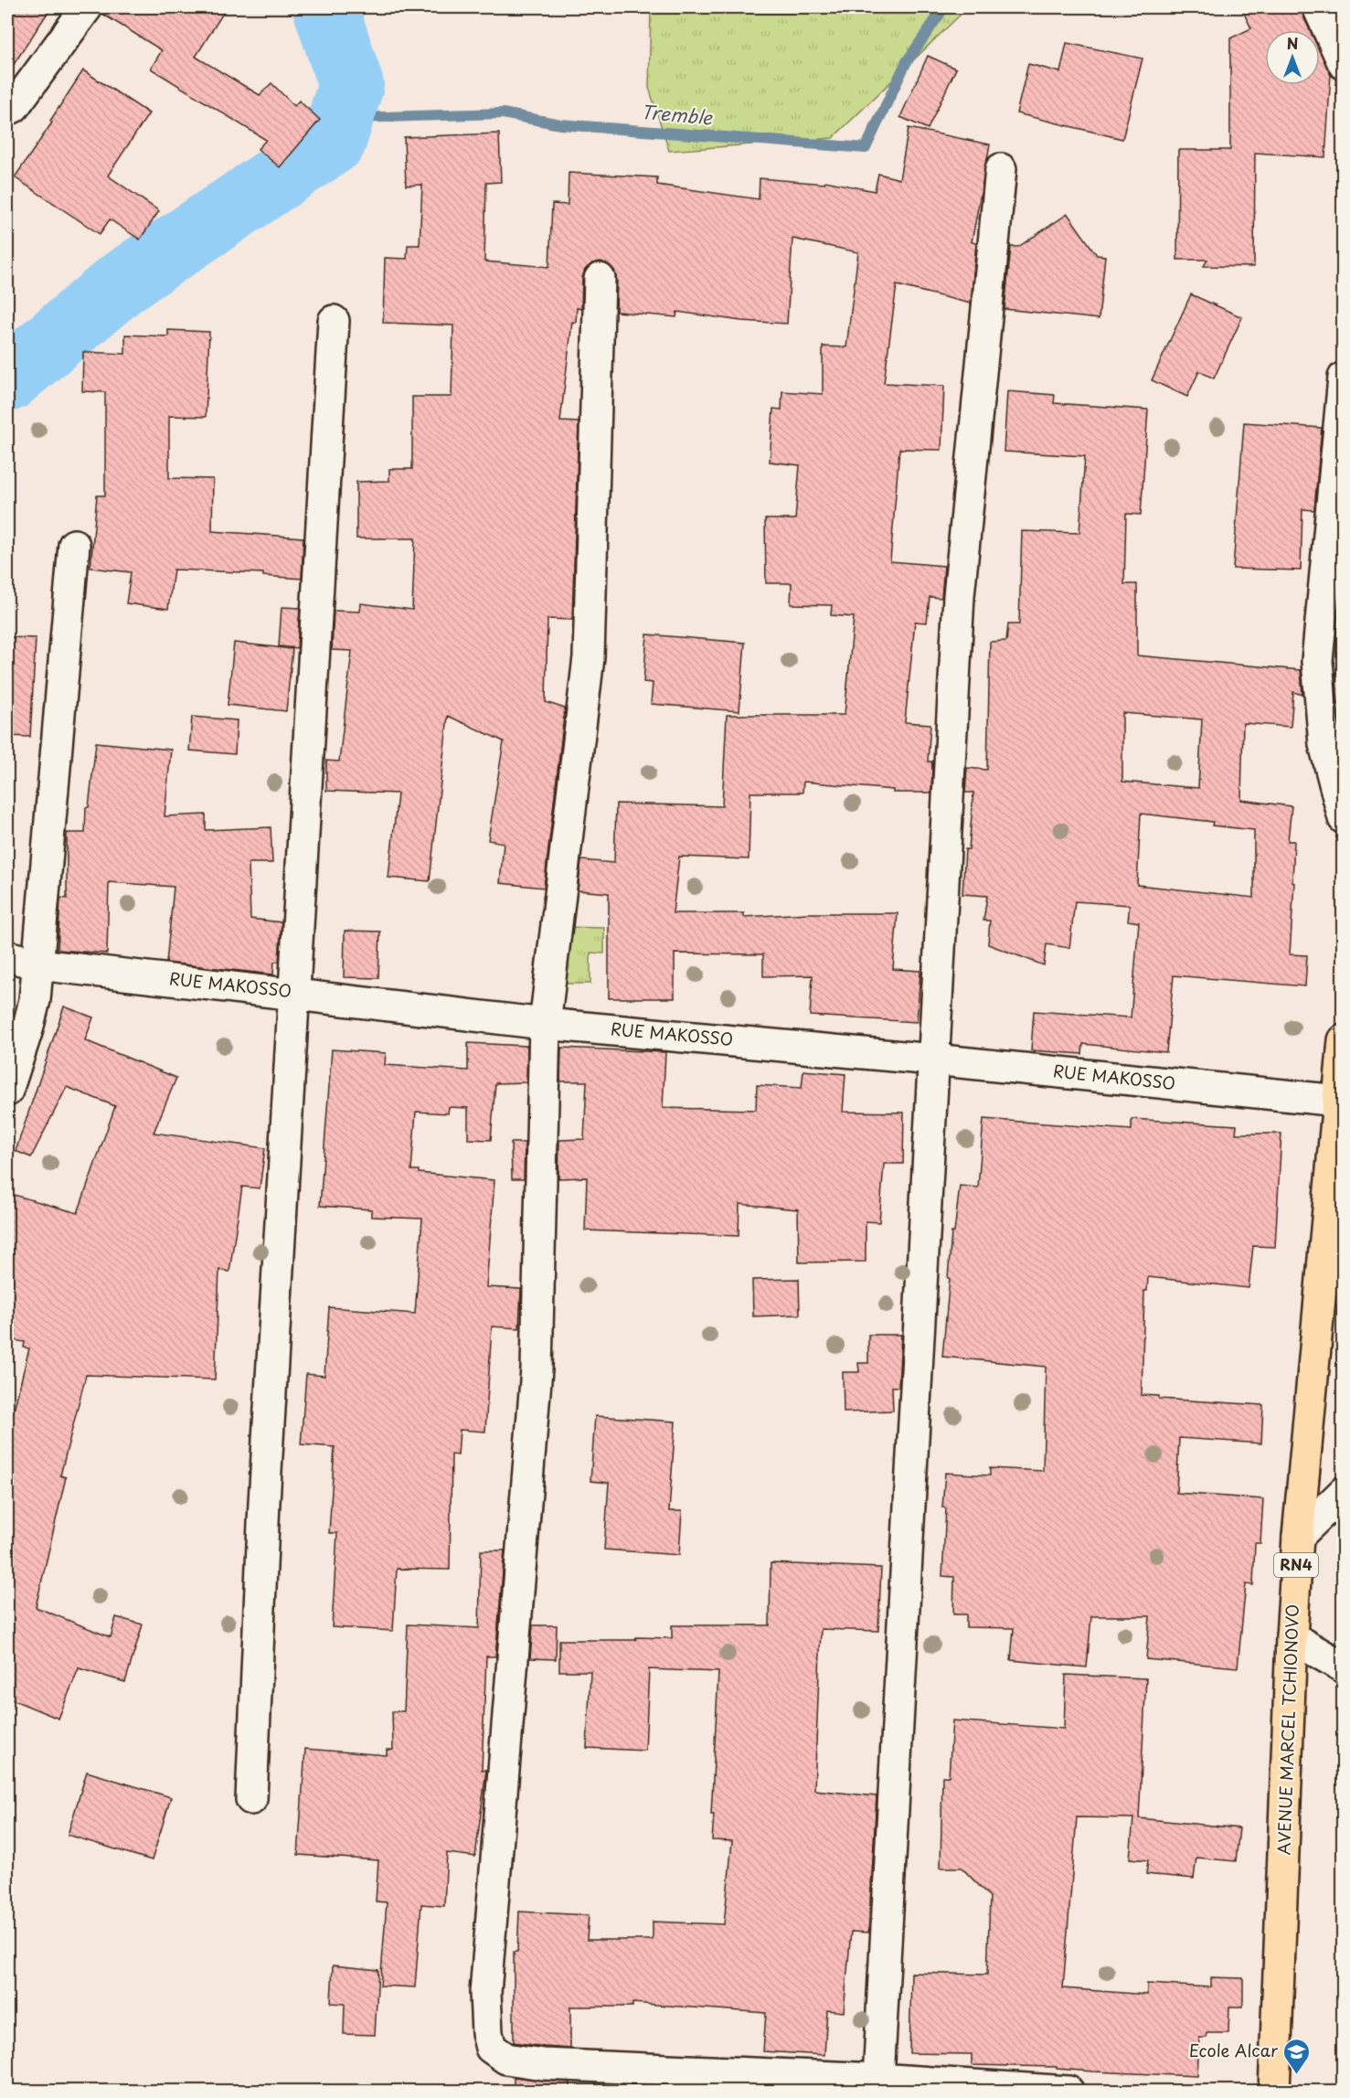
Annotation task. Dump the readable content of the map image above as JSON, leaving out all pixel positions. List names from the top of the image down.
{
  "streets": {
    "highway": ["RN4", "AVENUE MARCEL TCHIONOVO"],
    "street": ["RUE MAKOSSO"]
  },
  "crossings": [
    ["RUE MAKOSSO", "AVENUE MARCEL TCHIONOVO"]
  ],
  "water": ["Tremble"],
  "places": {
    "school or university": ["Ecole Alcar"]
  },
  "north": "top"
}
